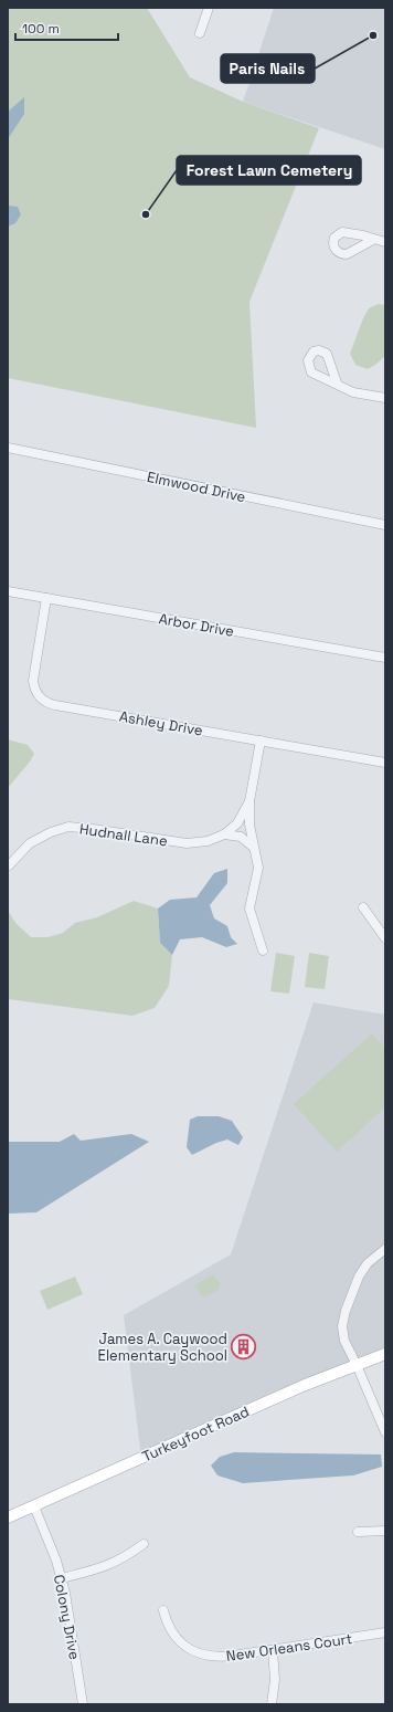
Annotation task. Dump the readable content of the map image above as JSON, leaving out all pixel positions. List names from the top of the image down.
{
  "streets": {
    "main road": ["Turkeyfoot Road"],
    "street": [
      "Elmwood Drive",
      "Arbor Drive",
      "Ashley Drive",
      "Hudnall Lane",
      "Colony Drive",
      "New Orleans Court"
    ]
  },
  "crossings": [
    ["Arbor Drive", "Ashley Drive"],
    ["Ashley Drive", "Hudnall Lane"],
    ["Turkeyfoot Road", "Colony Drive"]
  ],
  "places": {
    "other": ["Paris Nails", "Forest Lawn Cemetery"],
    "building": ["James A. Caywood Elementary School"]
  },
  "scale_bar": "100 m"
}
